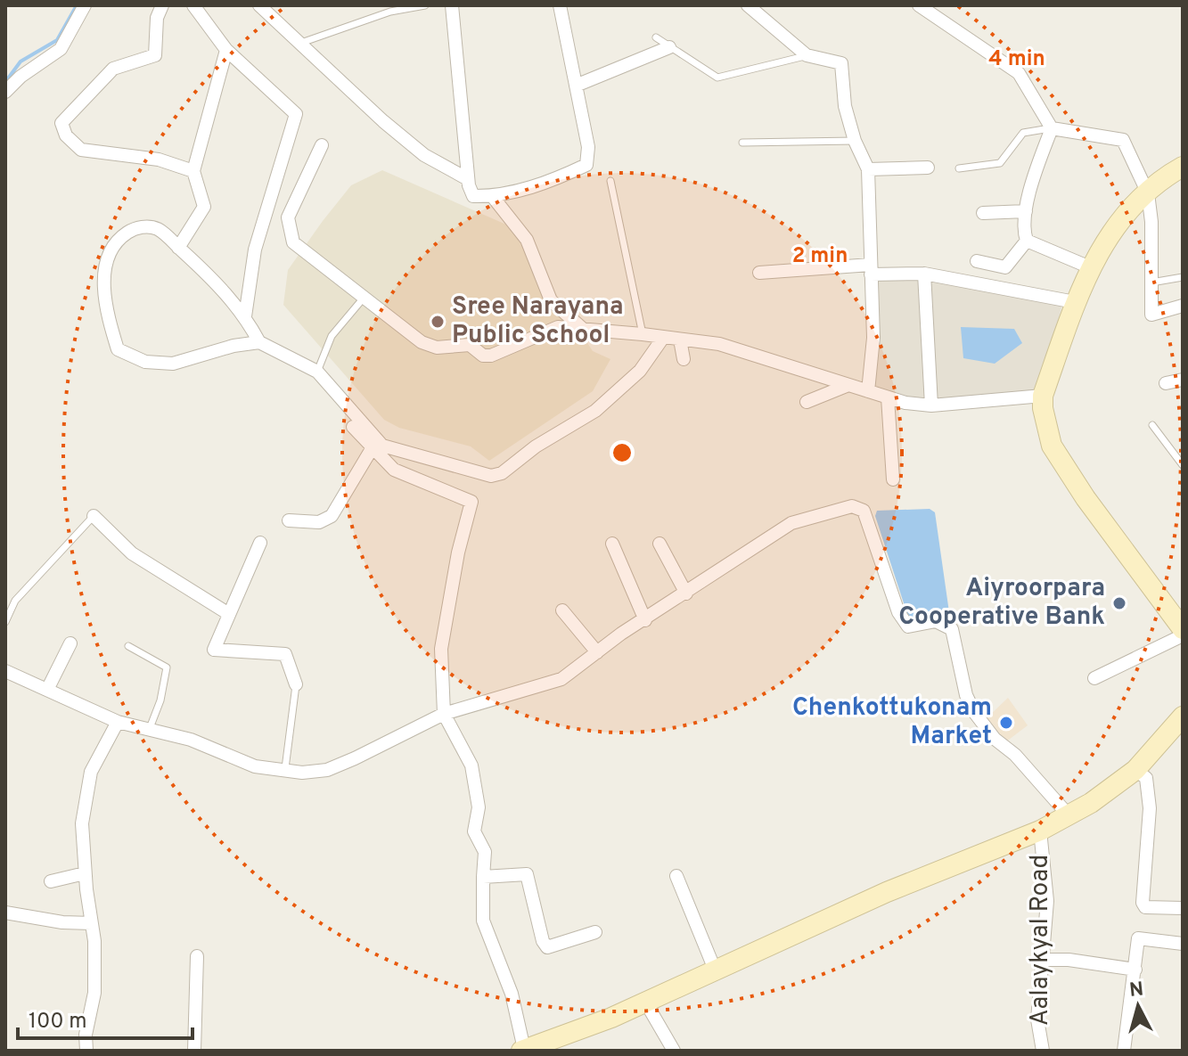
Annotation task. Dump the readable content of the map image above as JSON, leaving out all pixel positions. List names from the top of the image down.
{
  "streets": {
    "street": ["Aalaykyal Road"]
  },
  "places": ["Sree Narayana Public School", "Aiyroorpara Cooperative Bank", "Chenkottukonam Market"],
  "scale_bar": "100 m",
  "north": "top",
  "rings": ["4 min", "2 min"]
}
